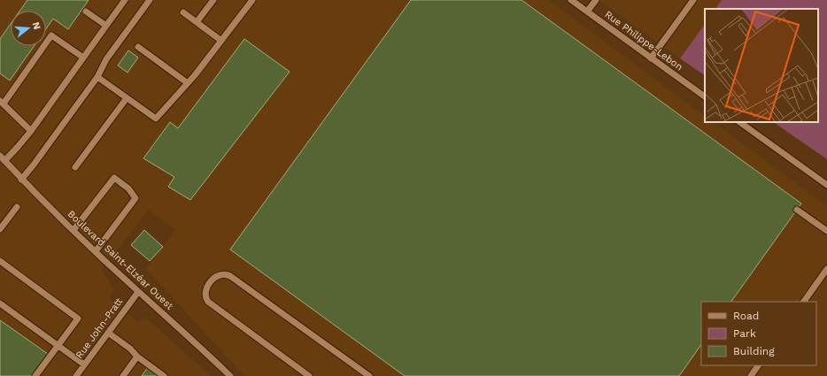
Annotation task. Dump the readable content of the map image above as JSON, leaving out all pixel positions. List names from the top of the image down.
{
  "streets": {
    "street": ["Rue Philippe-Lebon", "Boulevard Saint-Elzéar Ouest", "Rue John-Pratt"]
  },
  "crossings": [
    ["Boulevard Saint-Elzéar Ouest", "Rue John-Pratt"]
  ],
  "legend": ["Road", "Park", "Building"],
  "north": "right"
}
